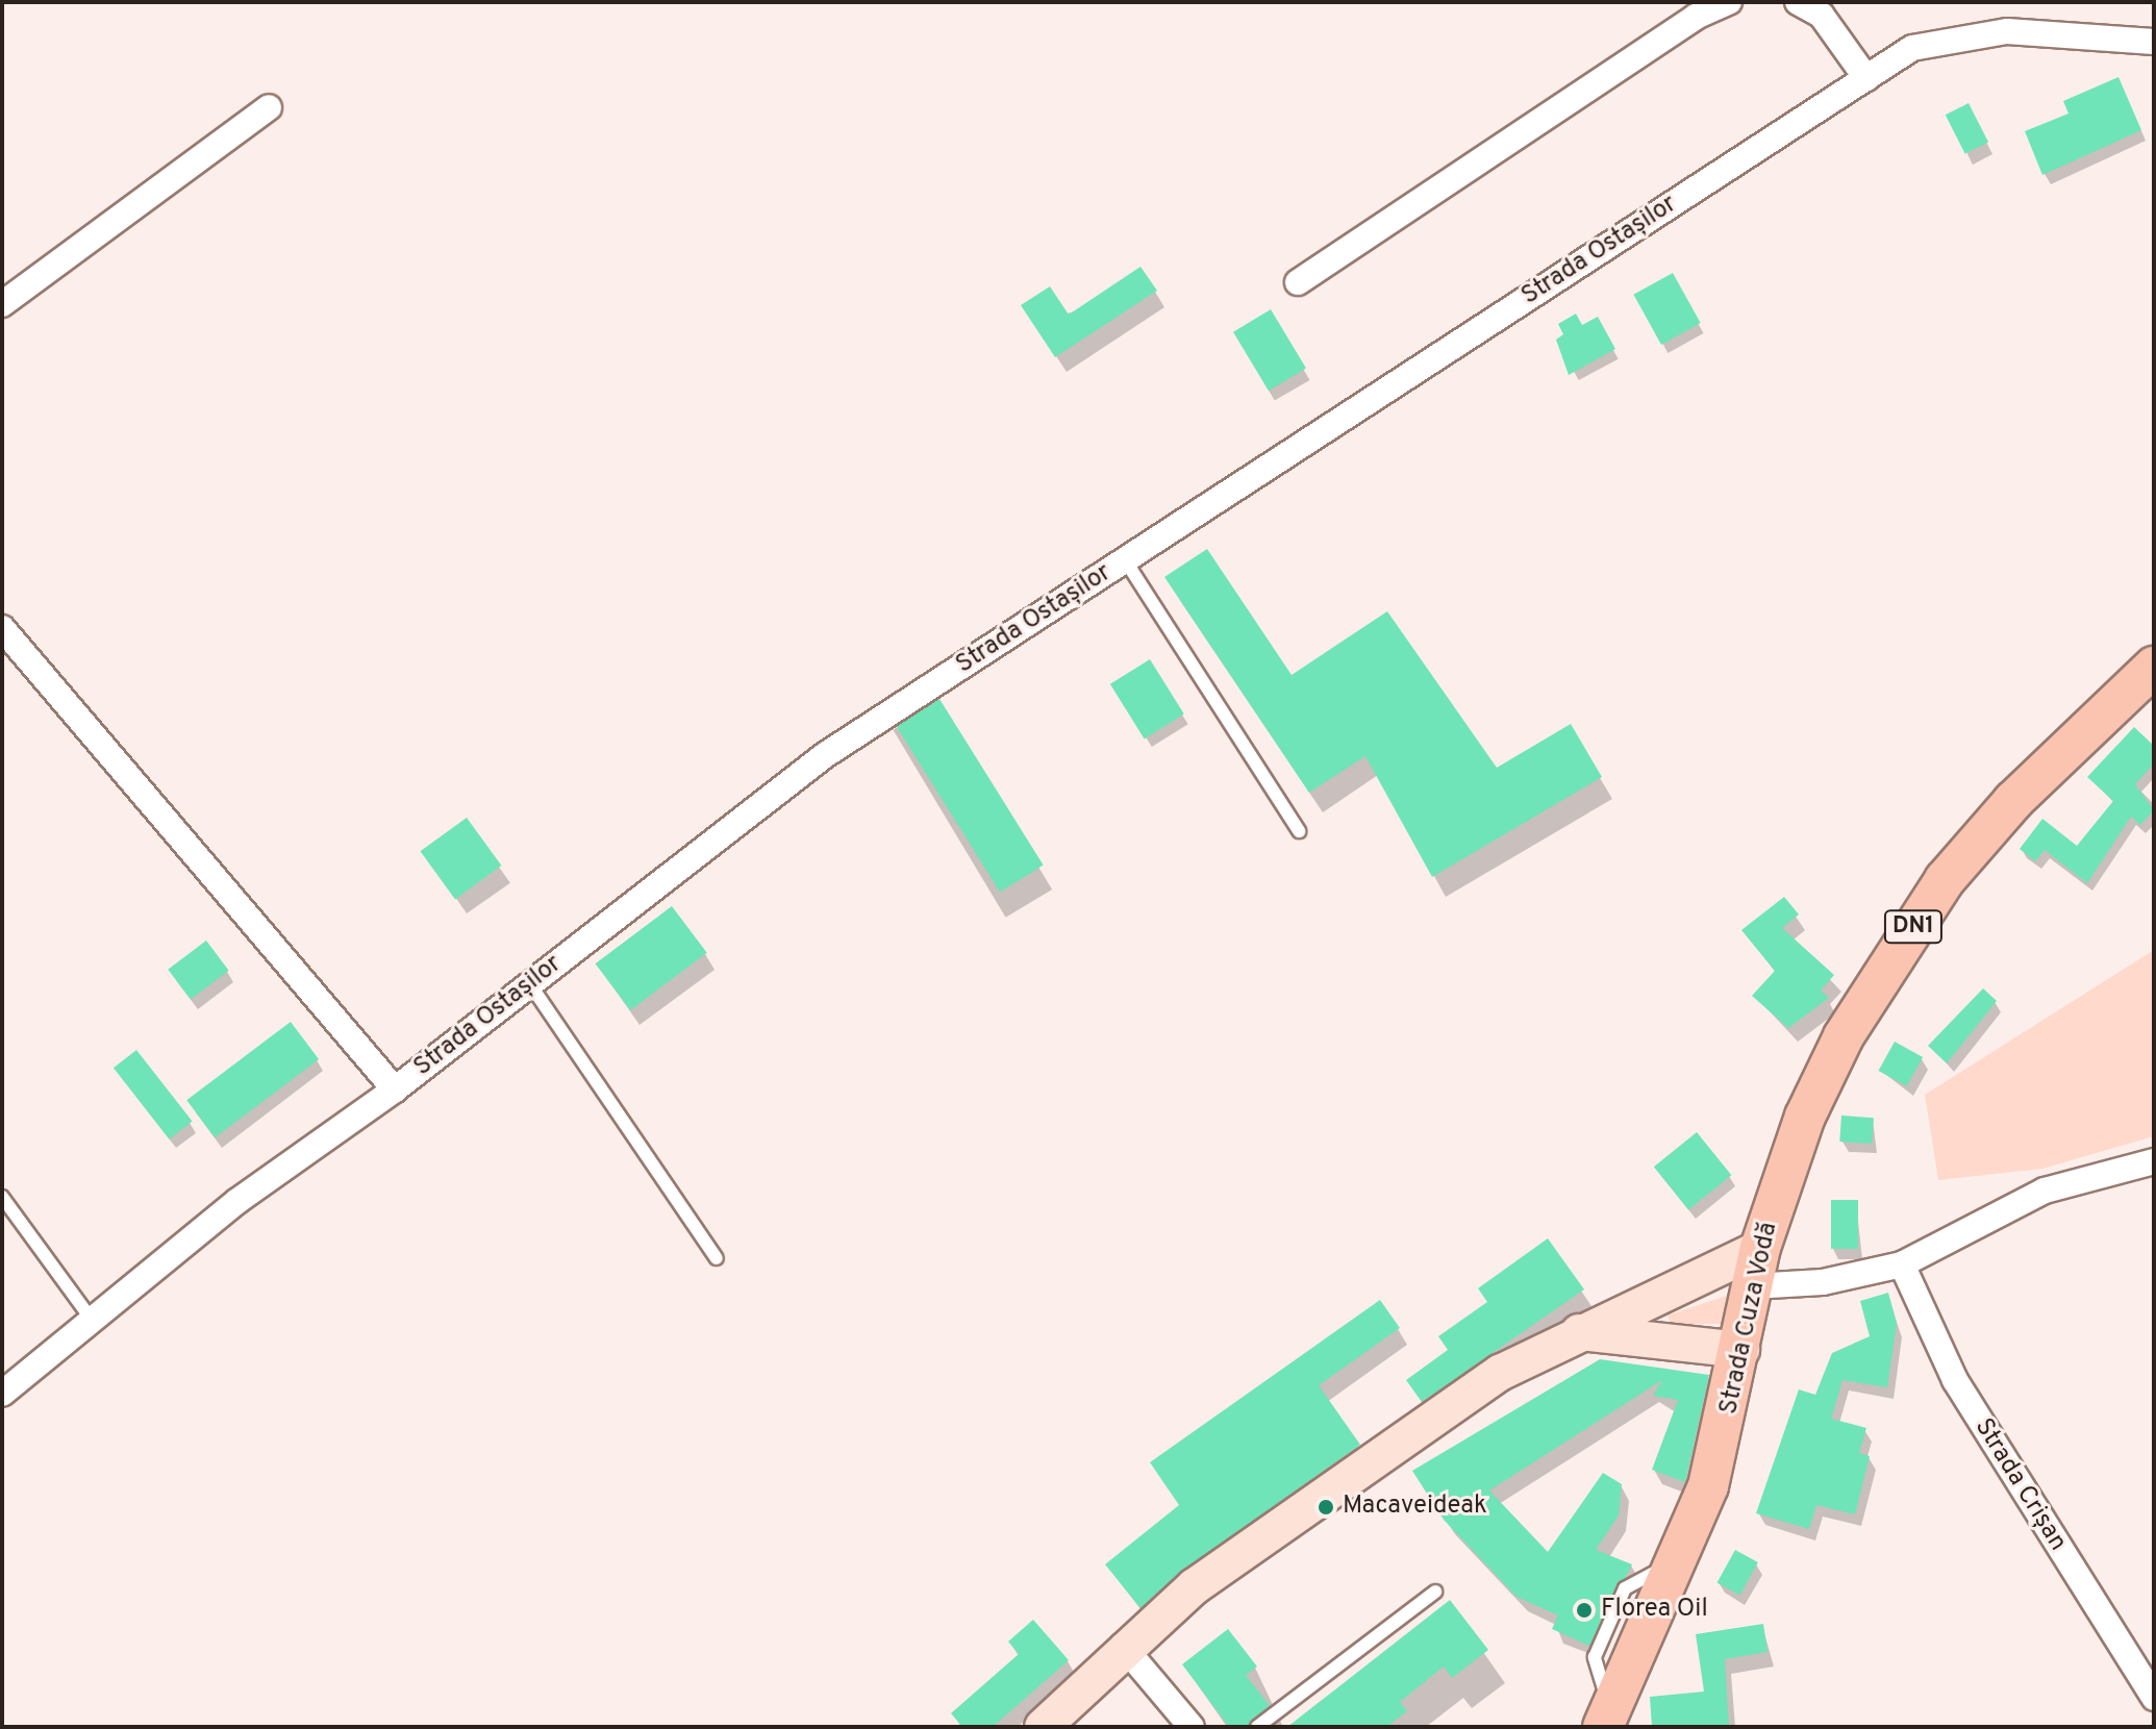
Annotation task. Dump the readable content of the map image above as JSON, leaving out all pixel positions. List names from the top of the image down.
{
  "streets": {
    "main road": ["DN1", "Strada Cuza Vodă"],
    "street": ["Strada Ostașilor", "Strada Crișan"]
  },
  "places": ["Macaveideak", "Florea Oil"]
}
